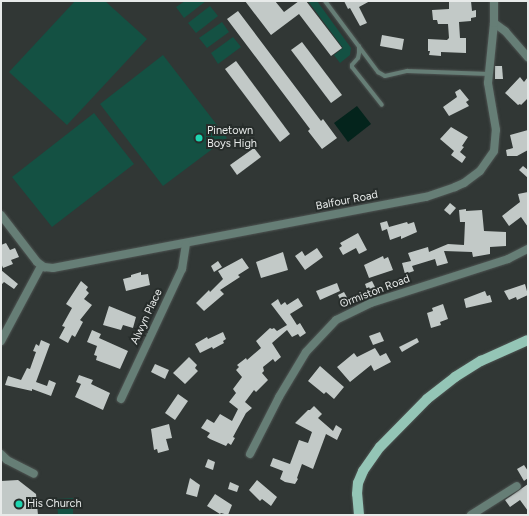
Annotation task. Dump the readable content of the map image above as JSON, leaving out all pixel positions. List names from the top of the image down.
{
  "streets": {
    "street": ["Balfour Road", "Ormiston Road", "Alwyn Place"]
  },
  "crossings": [
    ["Balfour Road", "Alwyn Place"]
  ],
  "places": ["Pinetown Boys High", "His Church"]
}
